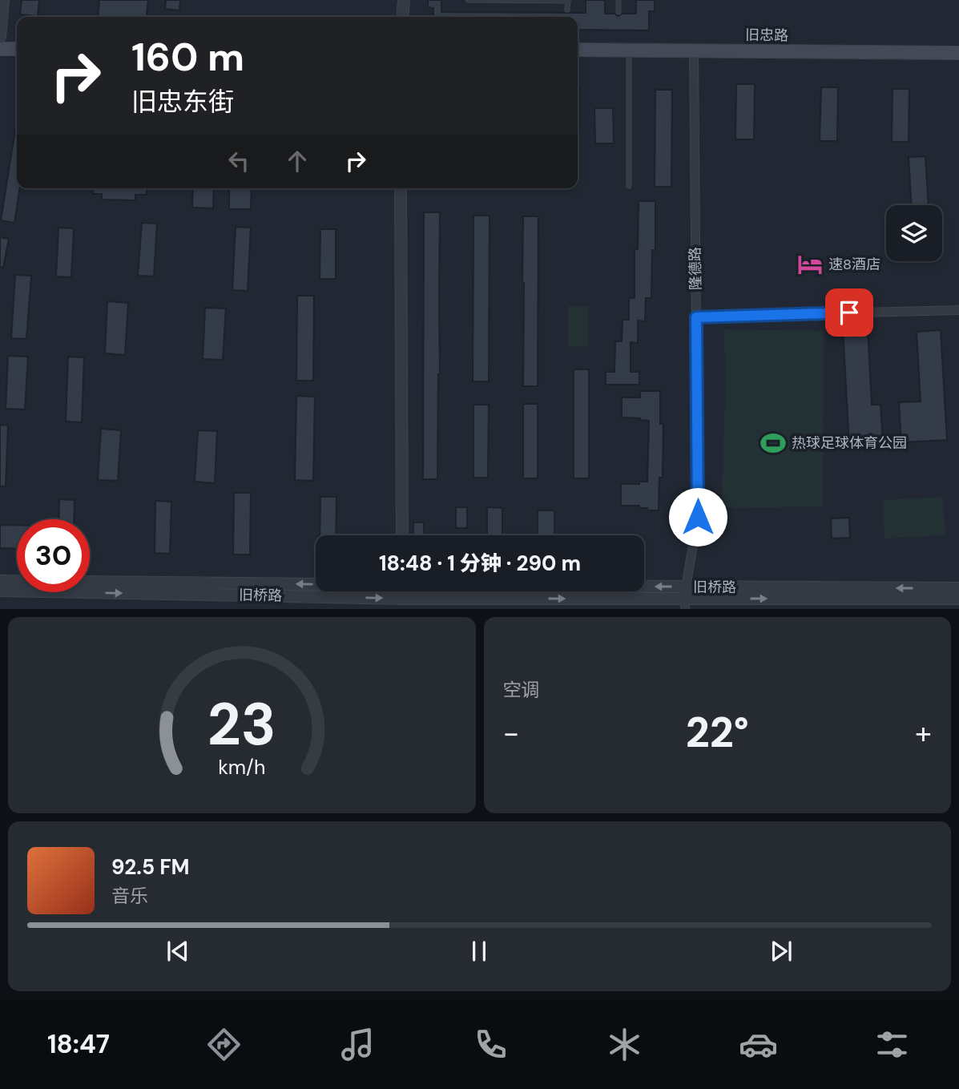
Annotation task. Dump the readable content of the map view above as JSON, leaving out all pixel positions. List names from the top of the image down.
{
  "streets": {
    "main road": ["旧忠路"],
    "street": ["隆德路", "旧桥路"]
  },
  "crossings": [
    ["旧忠路", "隆德路"],
    ["隆德路", "旧桥路"]
  ],
  "places": {
    "hotel": ["速8酒店"],
    "sports": ["热球足球体育公园"]
  },
  "page": {
    "turn": ["160 m", "旧忠东街"],
    "limit": "30",
    "trip": "18:48 · 1 分钟 · 290 m",
    "tile": "空调",
    "heat": ["−", "22°", "+"],
    "song": ["92.5 FM", "音乐"],
    "tabs": "18:47",
    "gauge": ["23", "km/h"]
  }
}
